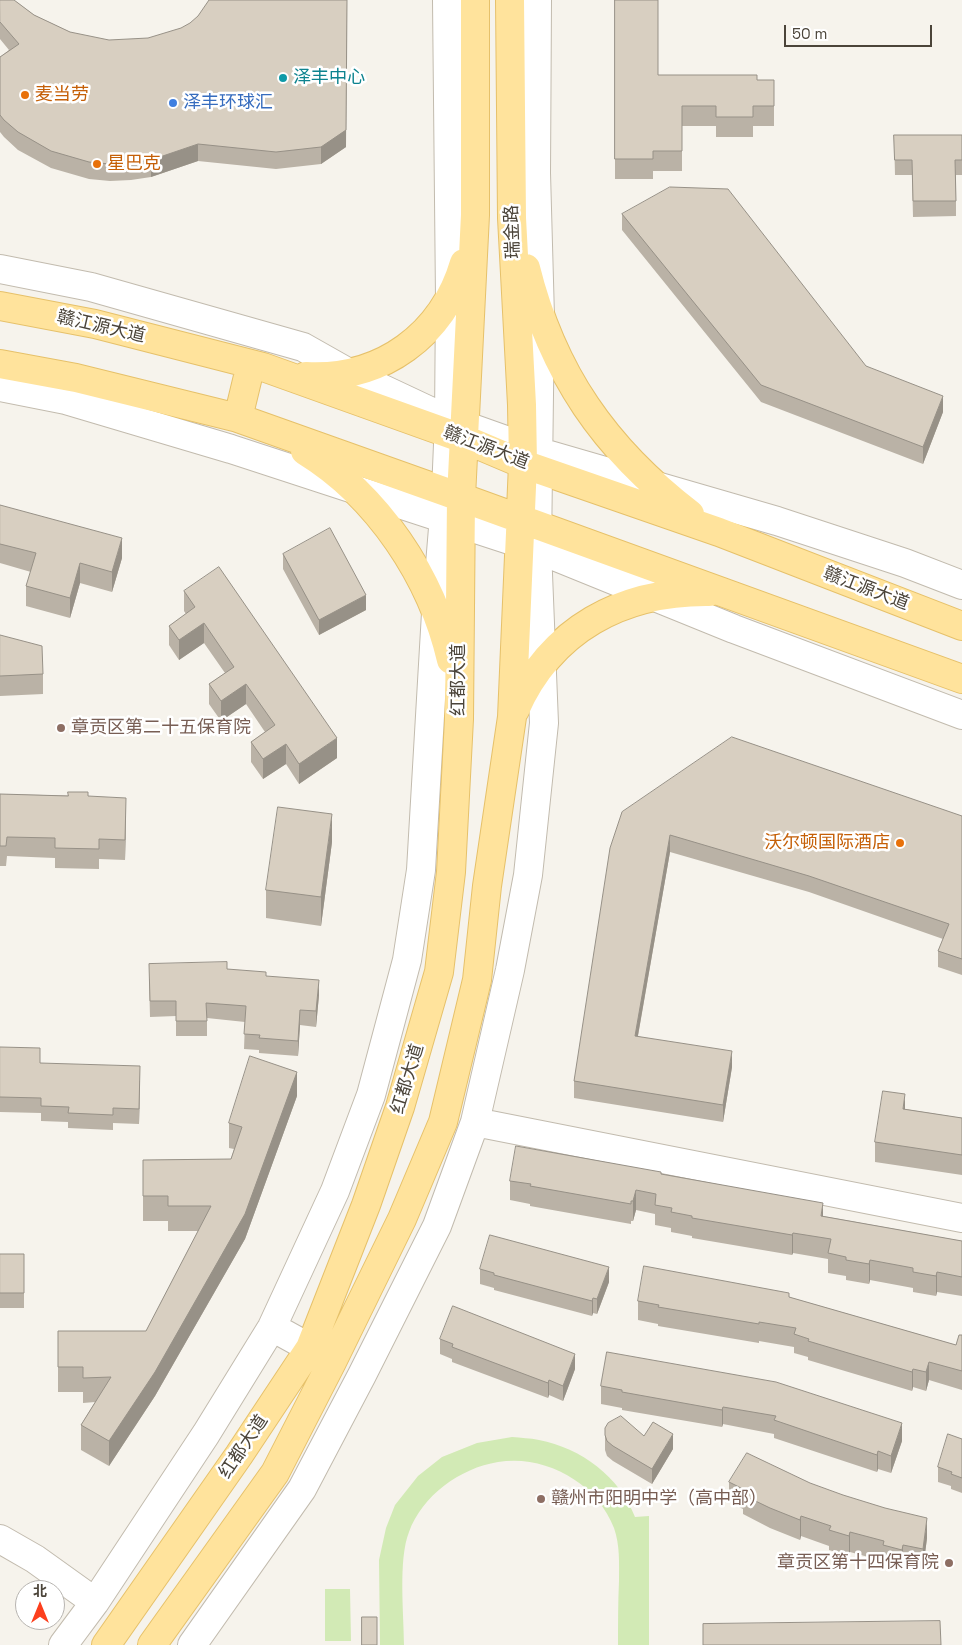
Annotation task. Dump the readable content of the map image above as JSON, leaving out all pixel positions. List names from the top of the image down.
{
  "streets": {
    "main road": ["瑞金路", "赣江源大道", "红都大道"]
  },
  "crossings": [
    ["瑞金路", "赣江源大道"],
    ["瑞金路", "红都大道"],
    ["赣江源大道", "红都大道"]
  ],
  "places": [
    "泽丰中心",
    "麦当劳",
    "泽丰环球汇",
    "星巴克",
    "章贡区第二十五保育院",
    "沃尔顿国际酒店",
    "赣州市阳明中学（高中部）",
    "章贡区第十四保育院"
  ],
  "scale_bar": "50 m",
  "north": "top"
}
